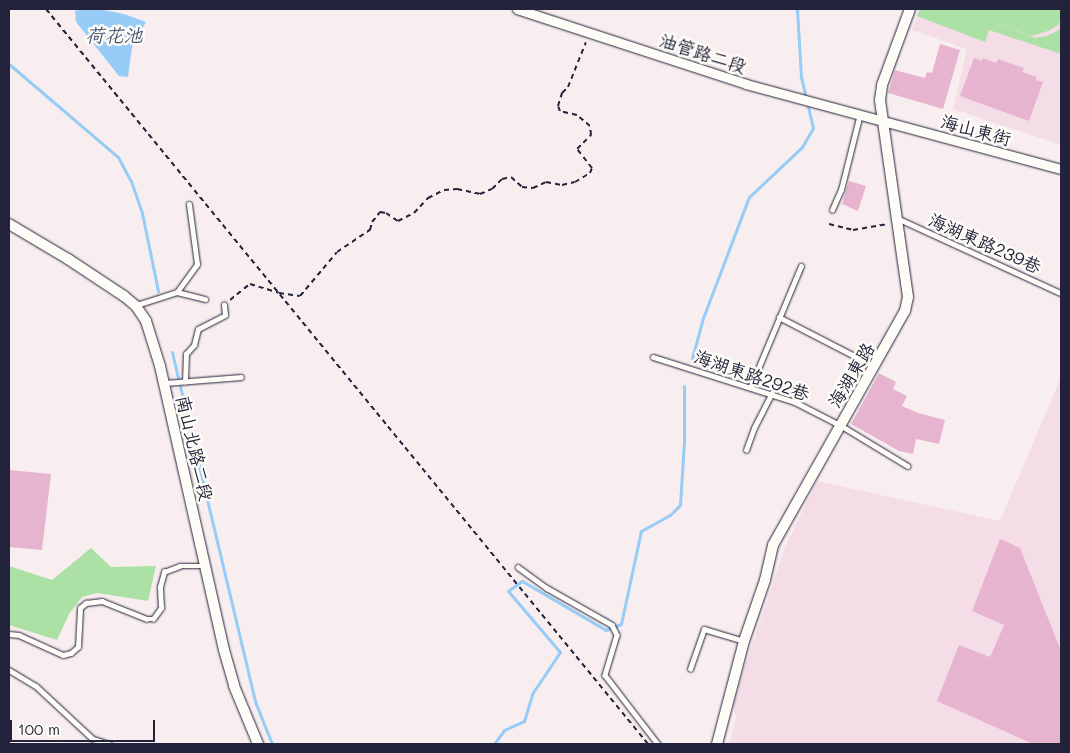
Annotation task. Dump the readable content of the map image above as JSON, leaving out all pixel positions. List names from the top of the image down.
{
  "streets": {
    "street": [
      "油管路二段",
      "海山東街",
      "海湖東路",
      "南山北路二段"
    ],
    "lane": ["海湖東路239巷", "海湖東路292巷"]
  },
  "crossings": [
    ["油管路二段", "海山東街"],
    ["油管路二段", "海湖東路"],
    ["海山東街", "海湖東路"],
    ["海湖東路239巷", "海湖東路"],
    ["海湖東路292巷", "海湖東路"]
  ],
  "water": ["荷花池"],
  "scale_bar": "100 m"
}
